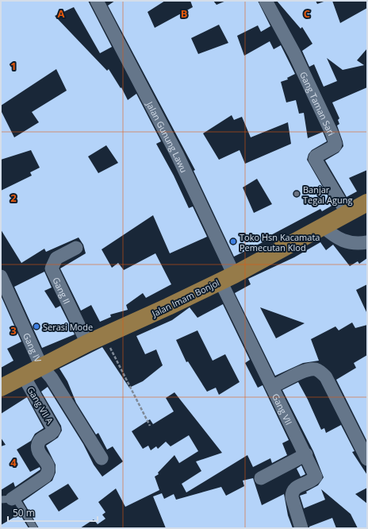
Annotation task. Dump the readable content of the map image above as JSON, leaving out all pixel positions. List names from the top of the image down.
{
  "streets": {
    "highway": ["Jalan Imam Bonjol"],
    "street": [
      "Gang Taman Sari",
      "Jalan Gunung Lawu",
      "Gang II",
      "Gang IV",
      "Gang VII A",
      "Gang VII"
    ]
  },
  "crossings": [
    ["Gang Taman Sari", "Jalan Imam Bonjol"],
    ["Jalan Gunung Lawu", "Jalan Imam Bonjol"],
    ["Jalan Gunung Lawu", "Gang VII"],
    ["Gang II", "Jalan Imam Bonjol"],
    ["Jalan Imam Bonjol", "Gang IV"],
    ["Jalan Imam Bonjol", "Gang VII A"],
    ["Jalan Imam Bonjol", "Gang VII"]
  ],
  "places": ["Banjar Tegal Agung", "Toko Hsn Kacamata Pemecutan Klod", "Serasi Mode"],
  "scale_bar": "50 m",
  "grid": {
    "columns": ["A", "B", "C"],
    "rows": [
      "1",
      "2",
      "3",
      "4"
    ]
  }
}
